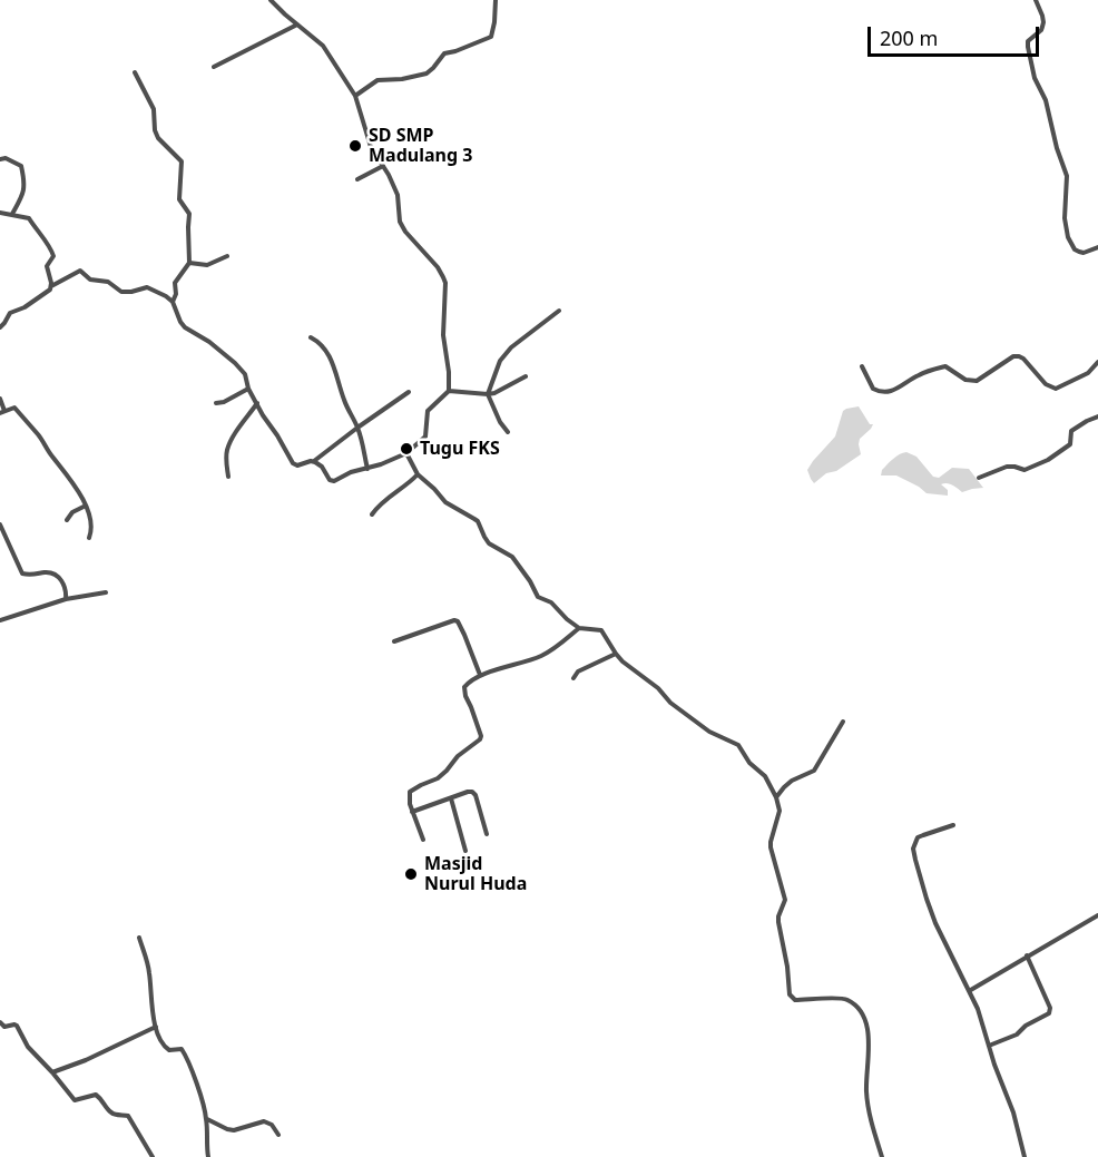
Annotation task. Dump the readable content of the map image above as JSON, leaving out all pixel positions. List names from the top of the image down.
{
  "places": ["SD SMP Madulang 3", "Tugu FKS", "Masjid Nurul Huda"],
  "scale_bar": "200 m"
}
